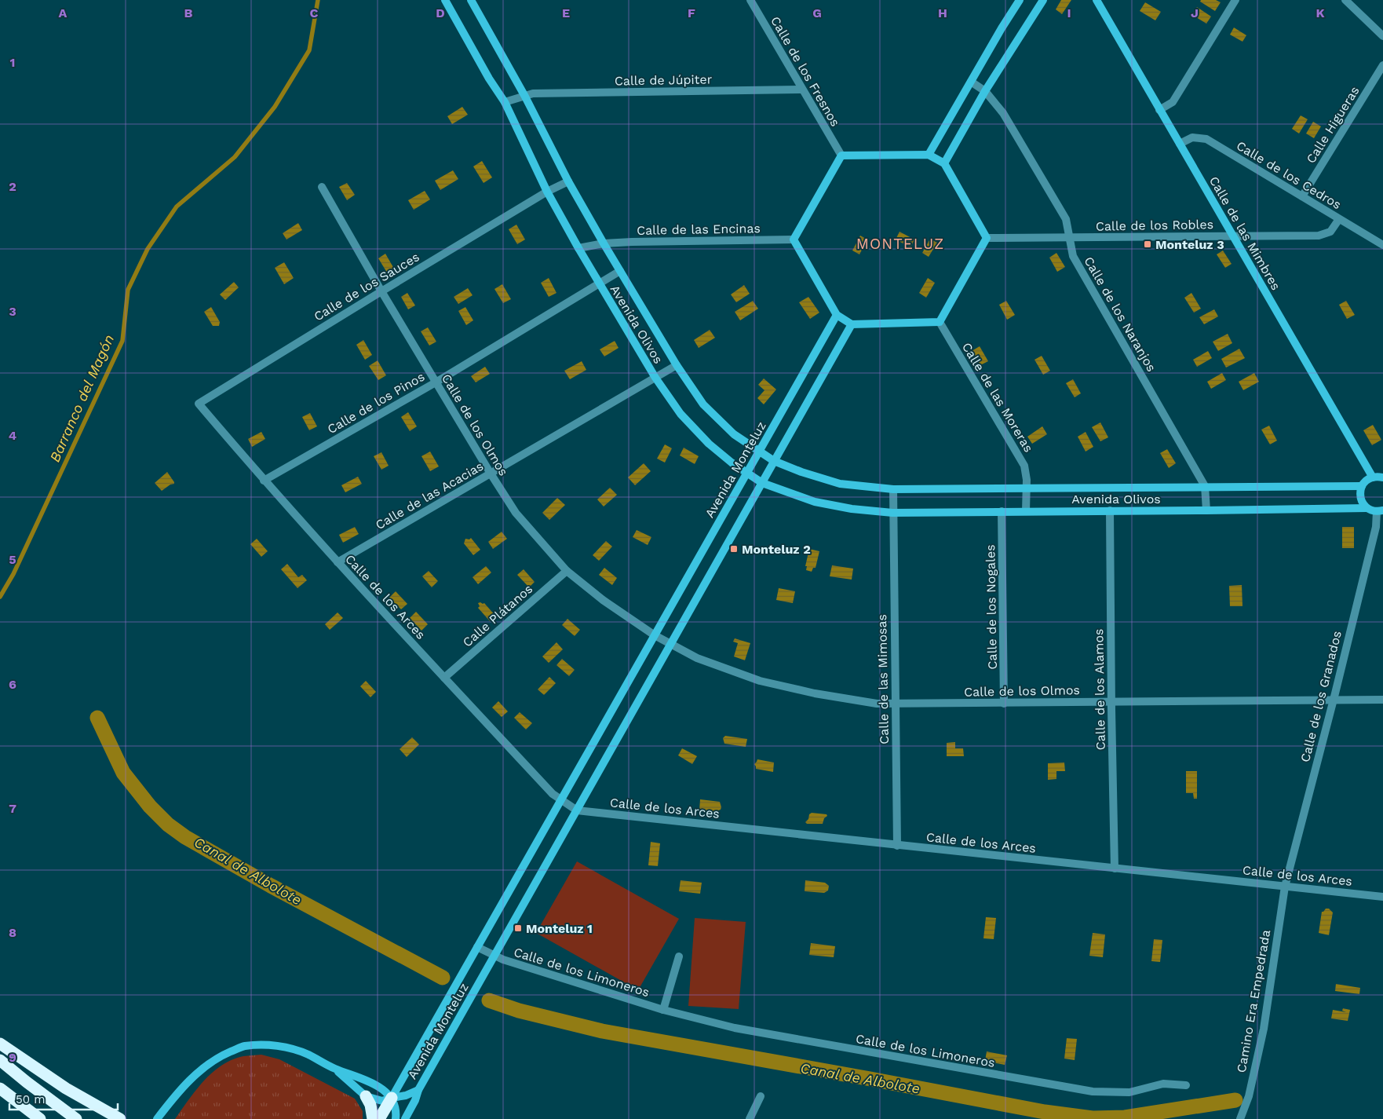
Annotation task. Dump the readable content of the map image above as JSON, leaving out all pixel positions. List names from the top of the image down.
{
  "streets": {
    "street": [
      "Calle de los Fresnos",
      "Calle de Júpiter",
      "Calle Higueras",
      "Calle de los Cedros",
      "Calle de los Robles",
      "Calle de las Encinas",
      "Calle de las Mimbres",
      "Calle de los Sauces",
      "Calle de los Naranjos",
      "Avenida Olivos",
      "Calle de las Moreras",
      "Calle de los Pinos",
      "Calle de los Olmos",
      "Avenida Monteluz",
      "Calle de las Acacias",
      "Calle de los Arces",
      "Calle de los Nogales",
      "Calle Plátanos",
      "Calle de las Mimosas",
      "Calle de los Alamos",
      "Calle de los Granados",
      "Calle de los Limoneros",
      "Camino Era Empedrada"
    ]
  },
  "crossings": [
    ["Calle de los Fresnos", "Calle de Júpiter"],
    ["Calle de Júpiter", "Avenida Olivos"],
    ["Calle Higueras", "Calle de los Cedros"],
    ["Calle de los Cedros", "Calle de los Robles"],
    ["Calle de los Cedros", "Calle de las Mimbres"],
    ["Calle de los Robles", "Calle de las Mimbres"],
    ["Calle de los Robles", "Calle de los Naranjos"],
    ["Calle de las Encinas", "Avenida Olivos"],
    ["Calle de los Sauces", "Avenida Olivos"],
    ["Calle de los Sauces", "Calle de los Olmos"],
    ["Calle de los Sauces", "Calle de los Arces"],
    ["Calle de los Naranjos", "Avenida Olivos"],
    ["Avenida Olivos", "Calle de las Moreras"],
    ["Avenida Olivos", "Calle de los Pinos"],
    ["Avenida Olivos", "Avenida Monteluz"],
    ["Avenida Olivos", "Calle de las Acacias"],
    ["Avenida Olivos", "Calle de los Nogales"],
    ["Avenida Olivos", "Calle de las Mimosas"],
    ["Avenida Olivos", "Calle de los Alamos"],
    ["Calle de los Pinos", "Calle de los Olmos"],
    ["Calle de los Pinos", "Calle de los Arces"],
    ["Calle de los Olmos", "Avenida Monteluz"],
    ["Calle de los Olmos", "Calle de las Acacias"],
    ["Calle de los Olmos", "Calle de los Nogales"],
    ["Calle de los Olmos", "Calle Plátanos"],
    ["Calle de los Olmos", "Calle de las Mimosas"],
    ["Calle de los Olmos", "Calle de los Alamos"],
    ["Calle de los Olmos", "Calle de los Granados"],
    ["Avenida Monteluz", "Calle de los Arces"],
    ["Avenida Monteluz", "Calle de los Limoneros"],
    ["Calle de las Acacias", "Calle de los Arces"],
    ["Calle de los Arces", "Calle Plátanos"],
    ["Calle de los Arces", "Calle de las Mimosas"],
    ["Calle de los Arces", "Calle de los Alamos"],
    ["Calle de los Arces", "Calle de los Granados"],
    ["Calle de los Arces", "Camino Era Empedrada"],
    ["Calle de los Granados", "Camino Era Empedrada"]
  ],
  "districts": ["MONTELUZ"],
  "water": ["Barranco del Magón", "Canal de Albolote"],
  "places": {
    "transit": ["Monteluz 3", "Monteluz 2", "Monteluz 1"]
  },
  "scale_bar": "50 m",
  "grid": {
    "columns": [
      "A",
      "B",
      "C",
      "D",
      "E",
      "F",
      "G",
      "H",
      "I",
      "J",
      "K"
    ],
    "rows": [
      "1",
      "2",
      "3",
      "4",
      "5",
      "6",
      "7",
      "8",
      "9"
    ]
  }
}
